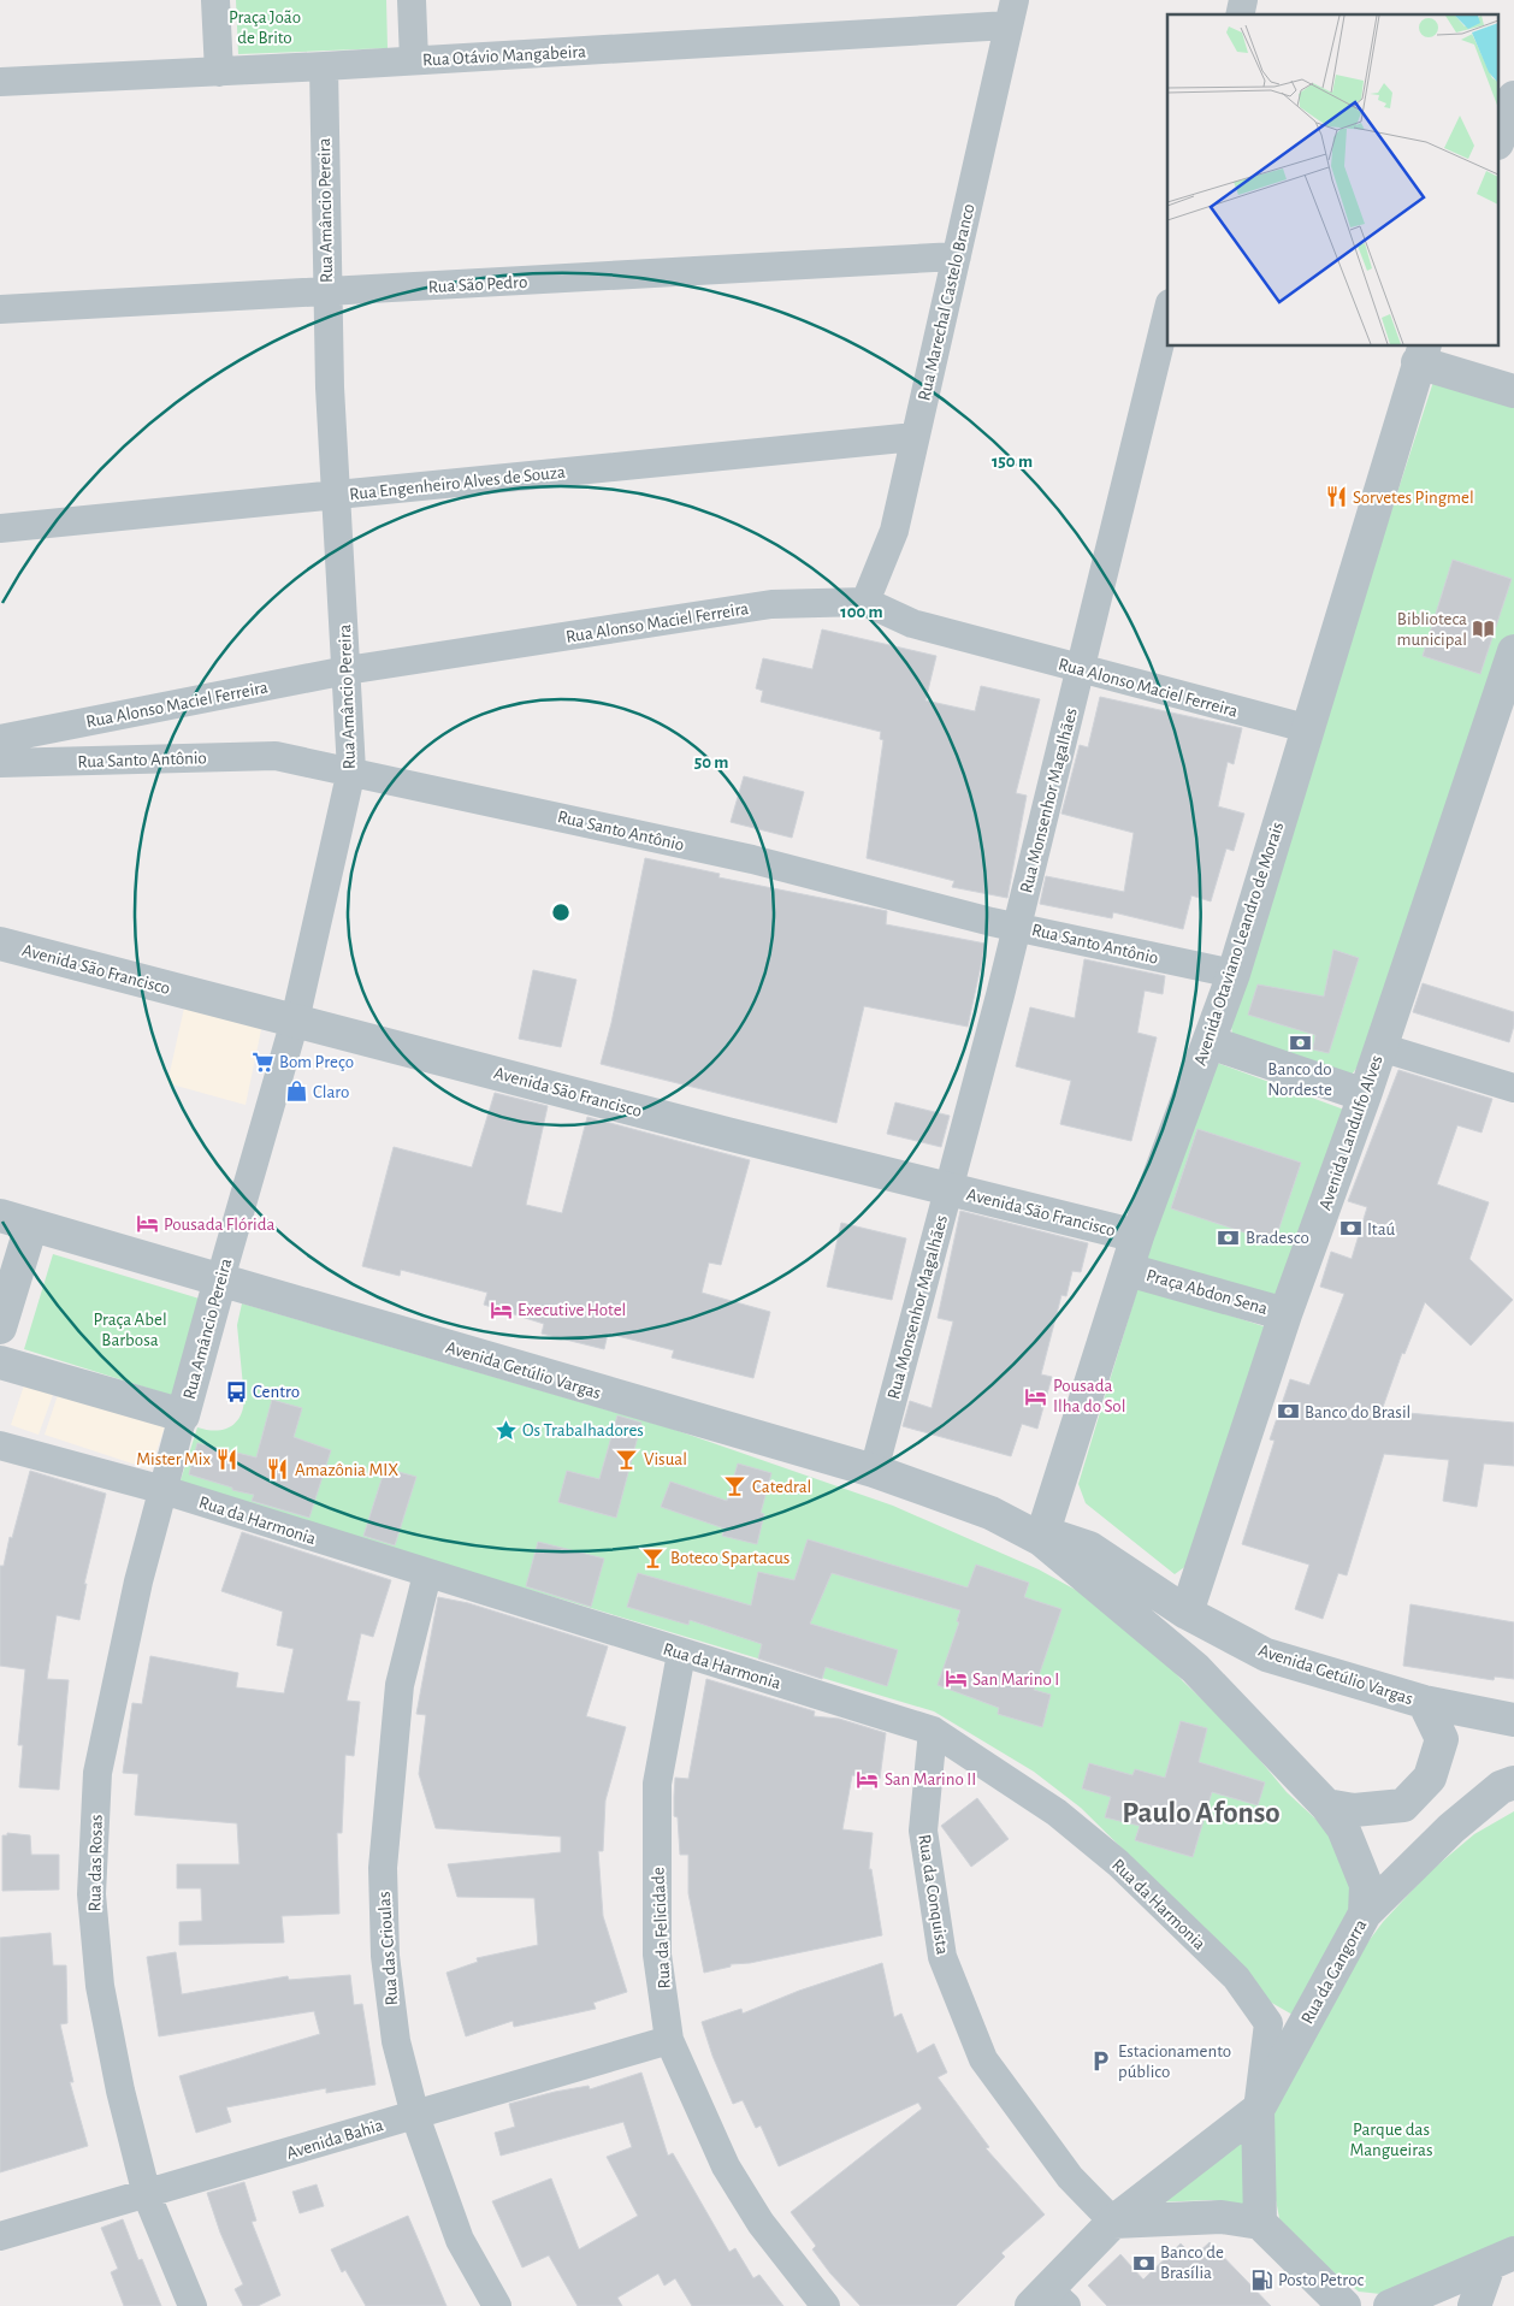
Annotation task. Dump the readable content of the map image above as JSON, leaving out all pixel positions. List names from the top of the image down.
{
  "streets": {
    "street": [
      "Rua Otávio Mangabeira",
      "Rua Amâncio Pereira",
      "Rua São Pedro",
      "Rua Marechal Castelo Branco",
      "Rua Engenheiro Alves de Souza",
      "Rua Alonso Maciel Ferreira",
      "Rua Santo Antônio",
      "Rua Monsenhor Magalhães",
      "Avenida Otaviano Leandro de Morais",
      "Avenida São Francisco",
      "Avenida Landulfo Alves",
      "Praça Abdon Sena",
      "Avenida Getúlio Vargas",
      "Rua da Harmonia",
      "Rua das Rosas",
      "Rua da Conquista",
      "Rua da Felicidade",
      "Rua das Crioulas",
      "Rua da Gangorra",
      "Avenida Bahia"
    ]
  },
  "crossings": [
    ["Rua Otávio Mangabeira", "Rua Amâncio Pereira"],
    ["Rua Otávio Mangabeira", "Rua Marechal Castelo Branco"],
    ["Rua Amâncio Pereira", "Rua São Pedro"],
    ["Rua Amâncio Pereira", "Rua Engenheiro Alves de Souza"],
    ["Rua Amâncio Pereira", "Rua Alonso Maciel Ferreira"],
    ["Rua Amâncio Pereira", "Rua Santo Antônio"],
    ["Rua Amâncio Pereira", "Avenida São Francisco"],
    ["Rua Amâncio Pereira", "Avenida Getúlio Vargas"],
    ["Rua Amâncio Pereira", "Rua das Rosas"],
    ["Rua São Pedro", "Rua Marechal Castelo Branco"],
    ["Rua Marechal Castelo Branco", "Rua Engenheiro Alves de Souza"],
    ["Rua Marechal Castelo Branco", "Rua Alonso Maciel Ferreira"],
    ["Rua Alonso Maciel Ferreira", "Rua Monsenhor Magalhães"],
    ["Rua Alonso Maciel Ferreira", "Avenida Otaviano Leandro de Morais"],
    ["Rua Santo Antônio", "Rua Monsenhor Magalhães"],
    ["Rua Santo Antônio", "Avenida Otaviano Leandro de Morais"],
    ["Rua Monsenhor Magalhães", "Avenida São Francisco"],
    ["Rua Monsenhor Magalhães", "Avenida Getúlio Vargas"],
    ["Avenida Otaviano Leandro de Morais", "Avenida São Francisco"],
    ["Avenida Otaviano Leandro de Morais", "Praça Abdon Sena"],
    ["Avenida Otaviano Leandro de Morais", "Avenida Getúlio Vargas"],
    ["Avenida Landulfo Alves", "Praça Abdon Sena"],
    ["Avenida Landulfo Alves", "Avenida Getúlio Vargas"],
    ["Avenida Getúlio Vargas", "Rua da Gangorra"],
    ["Rua da Harmonia", "Rua das Rosas"],
    ["Rua da Harmonia", "Rua da Conquista"],
    ["Rua da Harmonia", "Rua da Felicidade"],
    ["Rua da Harmonia", "Rua das Crioulas"],
    ["Rua da Harmonia", "Rua da Gangorra"],
    ["Rua das Rosas", "Avenida Bahia"],
    ["Rua da Conquista", "Rua da Gangorra"],
    ["Rua da Felicidade", "Avenida Bahia"],
    ["Rua das Crioulas", "Avenida Bahia"]
  ],
  "districts": ["Paulo Afonso"],
  "parks": ["Praça João de Brito", "Praça Abel Barbosa", "Parque das Mangueiras"],
  "places": {
    "restaurant": ["Sorvetes Pingmel", "Mister Mix", "Amazônia MIX"],
    "library": ["Biblioteca municipal"],
    "bank": [
      "Banco do Nordeste",
      "Itaú",
      "Bradesco",
      "Banco do Brasil",
      "Banco de Brasília"
    ],
    "supermarket": ["Bom Preço"],
    "shop": ["Claro"],
    "hotel": [
      "Pousada Flórida",
      "Executive Hotel",
      "Pousada Ilha do Sol",
      "San Marino I",
      "San Marino II"
    ],
    "bus stop": ["Centro"],
    "place": ["Os Trabalhadores"],
    "bar": ["Visual", "Catedral", "Boteco Spartacus"],
    "parking": ["Estacionamento público"],
    "fuel station": ["Posto Petroc"]
  },
  "rings": ["150 m", "100 m", "50 m"]
}
